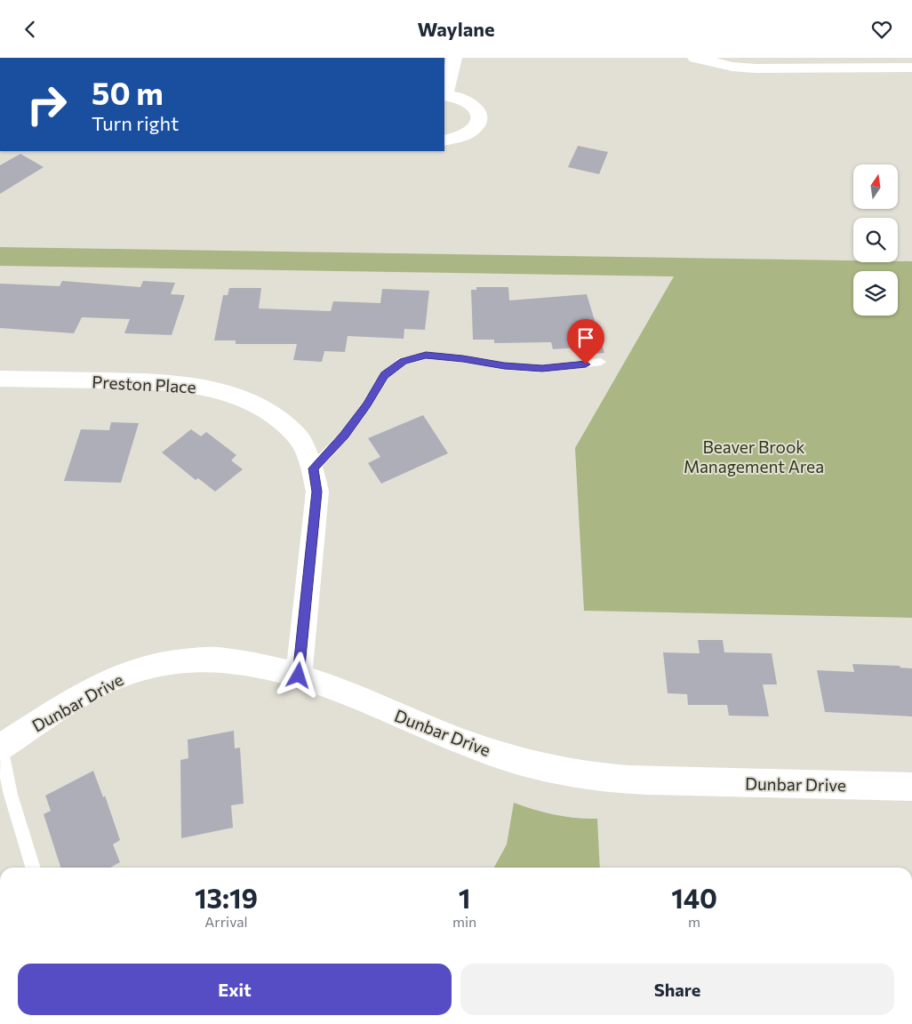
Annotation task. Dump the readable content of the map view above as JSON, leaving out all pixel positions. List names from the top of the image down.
{
  "streets": {
    "street": ["Preston Place", "Dunbar Drive"]
  },
  "crossings": [
    ["Preston Place", "Dunbar Drive"]
  ],
  "parks": ["Beaver Brook Management Area"],
  "north": "top",
  "page": {
    "header": "Waylane",
    "turn": ["50 m", "Turn right"],
    "eta": [
      "13:19",
      "Arrival",
      "1",
      "min",
      "140",
      "m"
    ],
    "buttons": ["Exit", "Share"]
  }
}
